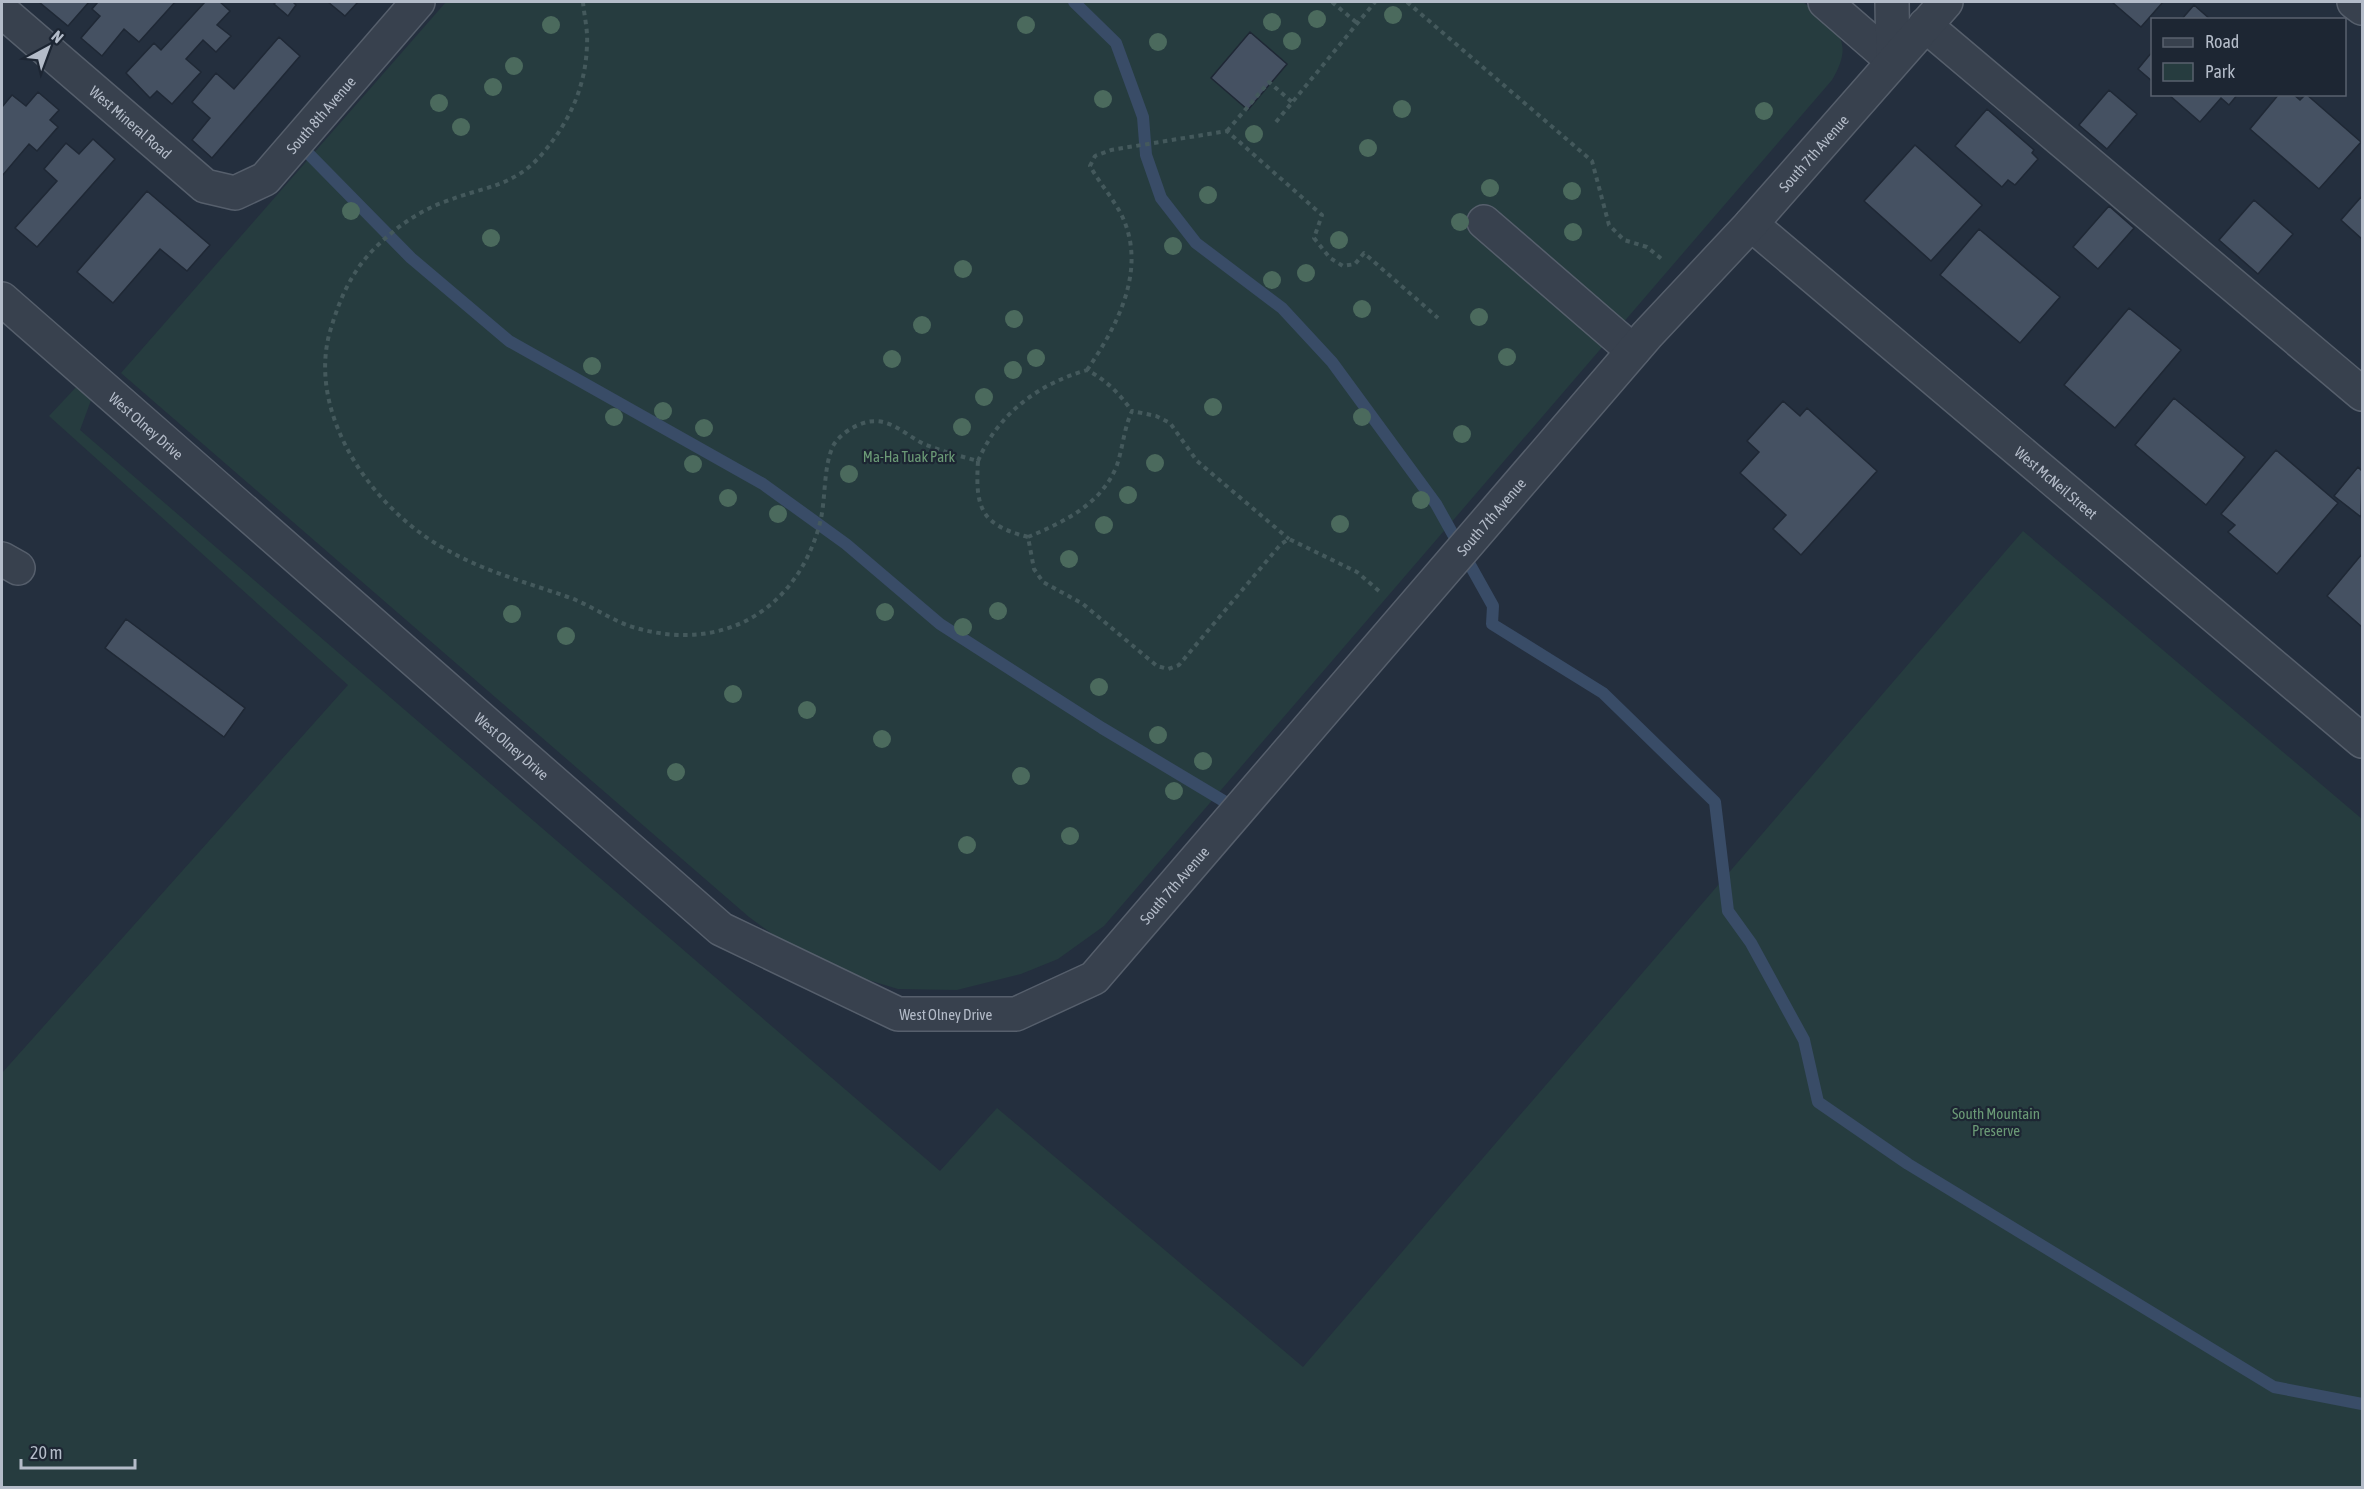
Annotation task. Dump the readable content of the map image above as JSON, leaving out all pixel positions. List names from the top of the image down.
{
  "streets": {
    "street": [
      "South 8th Avenue",
      "West Mineral Road",
      "South 7th Avenue",
      "West Olney Drive",
      "West McNeil Street"
    ]
  },
  "crossings": [
    ["South 8th Avenue", "West Mineral Road"],
    ["South 7th Avenue", "West Olney Drive"],
    ["South 7th Avenue", "West McNeil Street"]
  ],
  "parks": ["Ma-Ha Tuak Park", "South Mountain Preserve"],
  "legend": ["Road", "Park"],
  "scale_bar": "20 m",
  "north": "top right"
}
